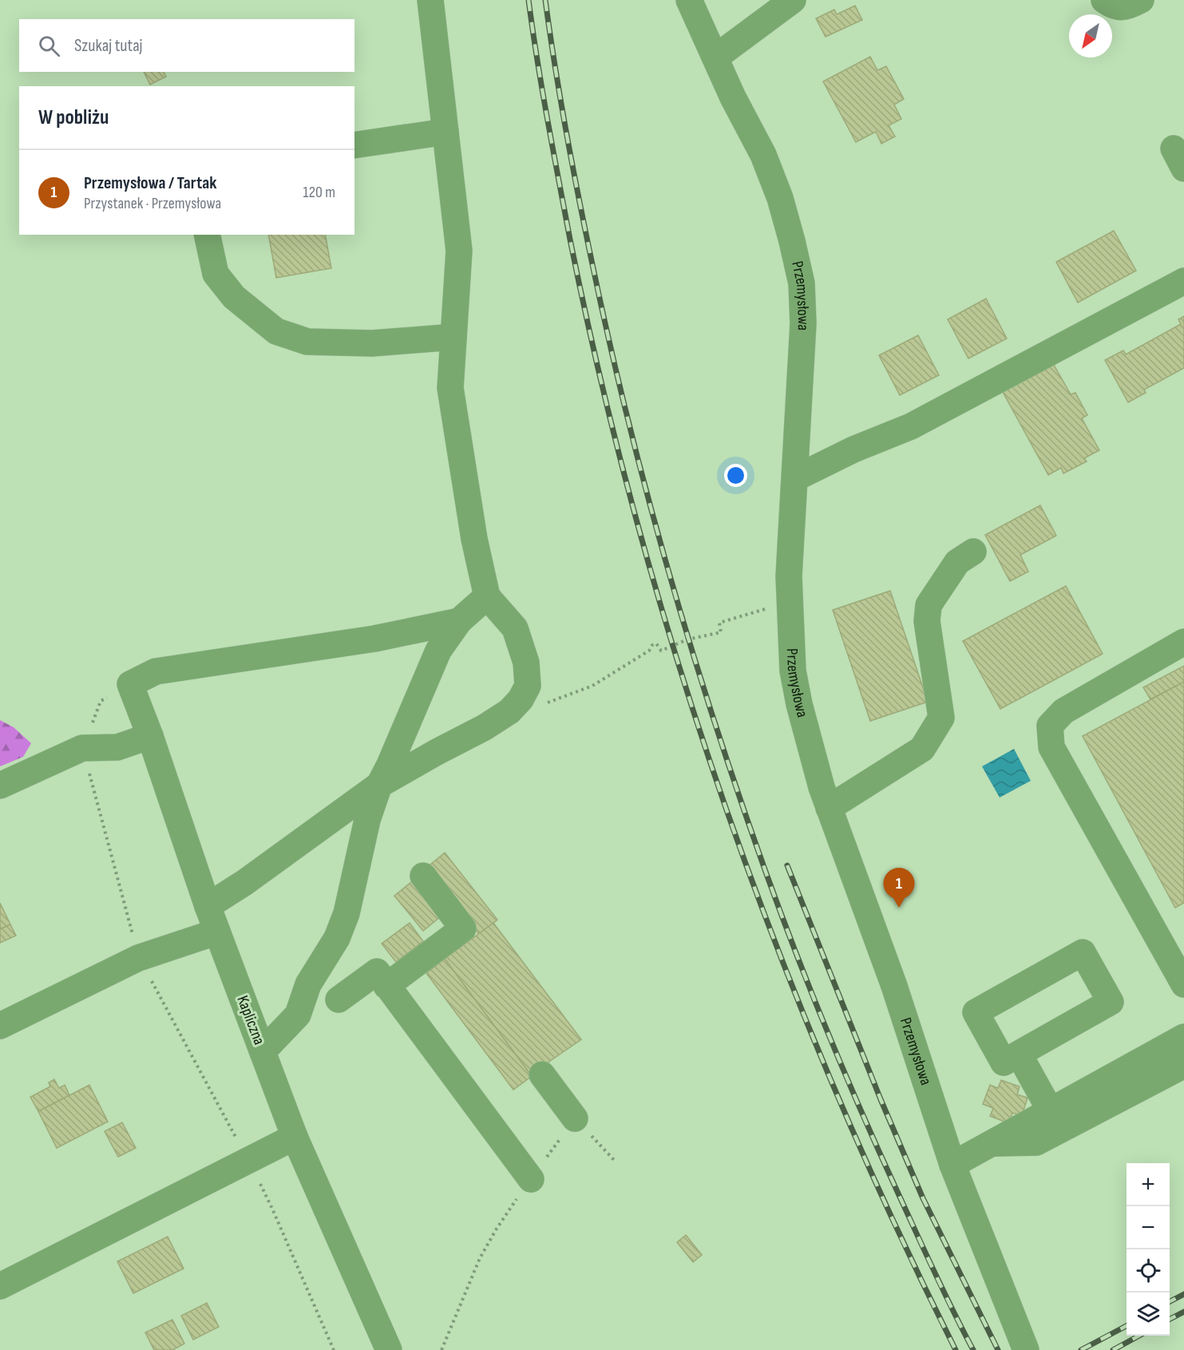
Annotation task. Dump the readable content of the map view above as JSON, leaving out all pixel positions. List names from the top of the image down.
{
  "streets": {
    "street": ["Przemysłowa", "Kapliczna"]
  },
  "north": "bottom left",
  "page": {
    "search": "Szukaj tutaj",
    "heading": "W pobliżu",
    "list": [
      {
        "mark": "1",
        "name": "Przemysłowa / Tartak",
        "note": "Przystanek · Przemysłowa",
        "value": "120 m"
      }
    ],
    "pins": "1",
    "map_buttons": ["+", "−"]
  }
}
